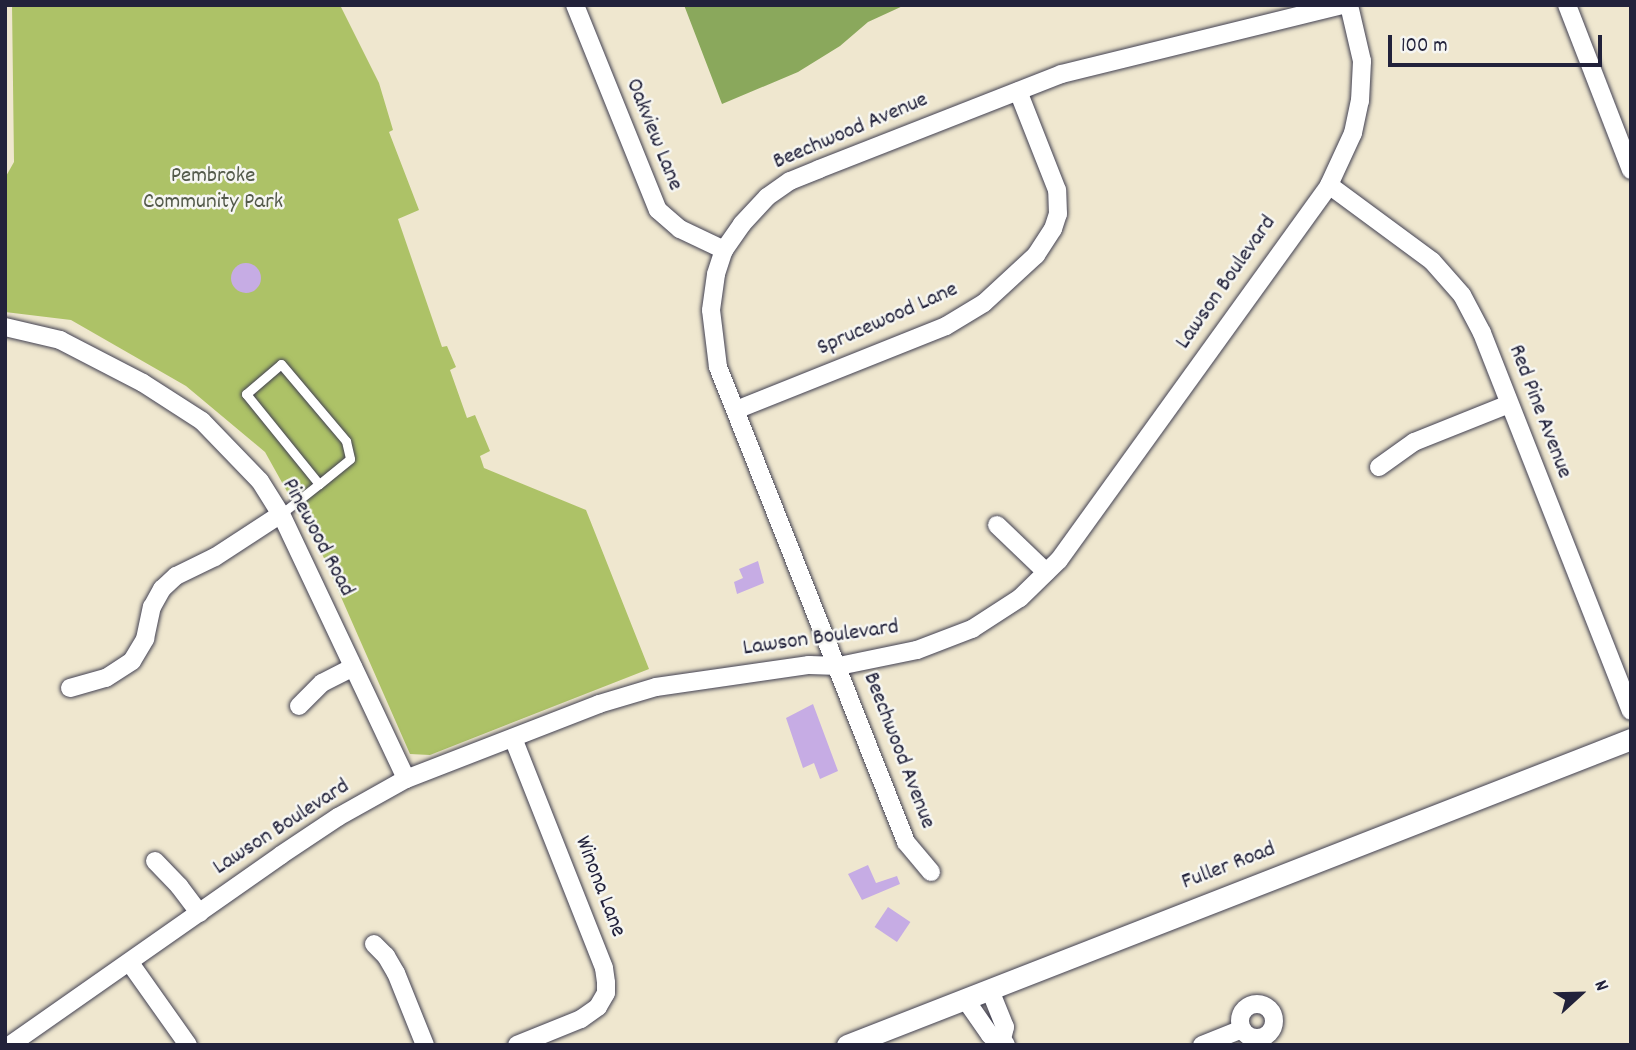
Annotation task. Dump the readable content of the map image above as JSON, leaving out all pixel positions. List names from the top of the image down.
{
  "streets": {
    "street": [
      "Beechwood Avenue",
      "Oakview Lane",
      "Lawson Boulevard",
      "Sprucewood Lane",
      "Red Pine Avenue",
      "Pinewood Road",
      "Fuller Road",
      "Winona Lane"
    ]
  },
  "crossings": [
    ["Beechwood Avenue", "Oakview Lane"],
    ["Beechwood Avenue", "Lawson Boulevard"],
    ["Beechwood Avenue", "Sprucewood Lane"],
    ["Lawson Boulevard", "Red Pine Avenue"],
    ["Lawson Boulevard", "Pinewood Road"],
    ["Lawson Boulevard", "Winona Lane"]
  ],
  "parks": ["Pembroke Community Park"],
  "scale_bar": "100 m",
  "north": "right"
}
